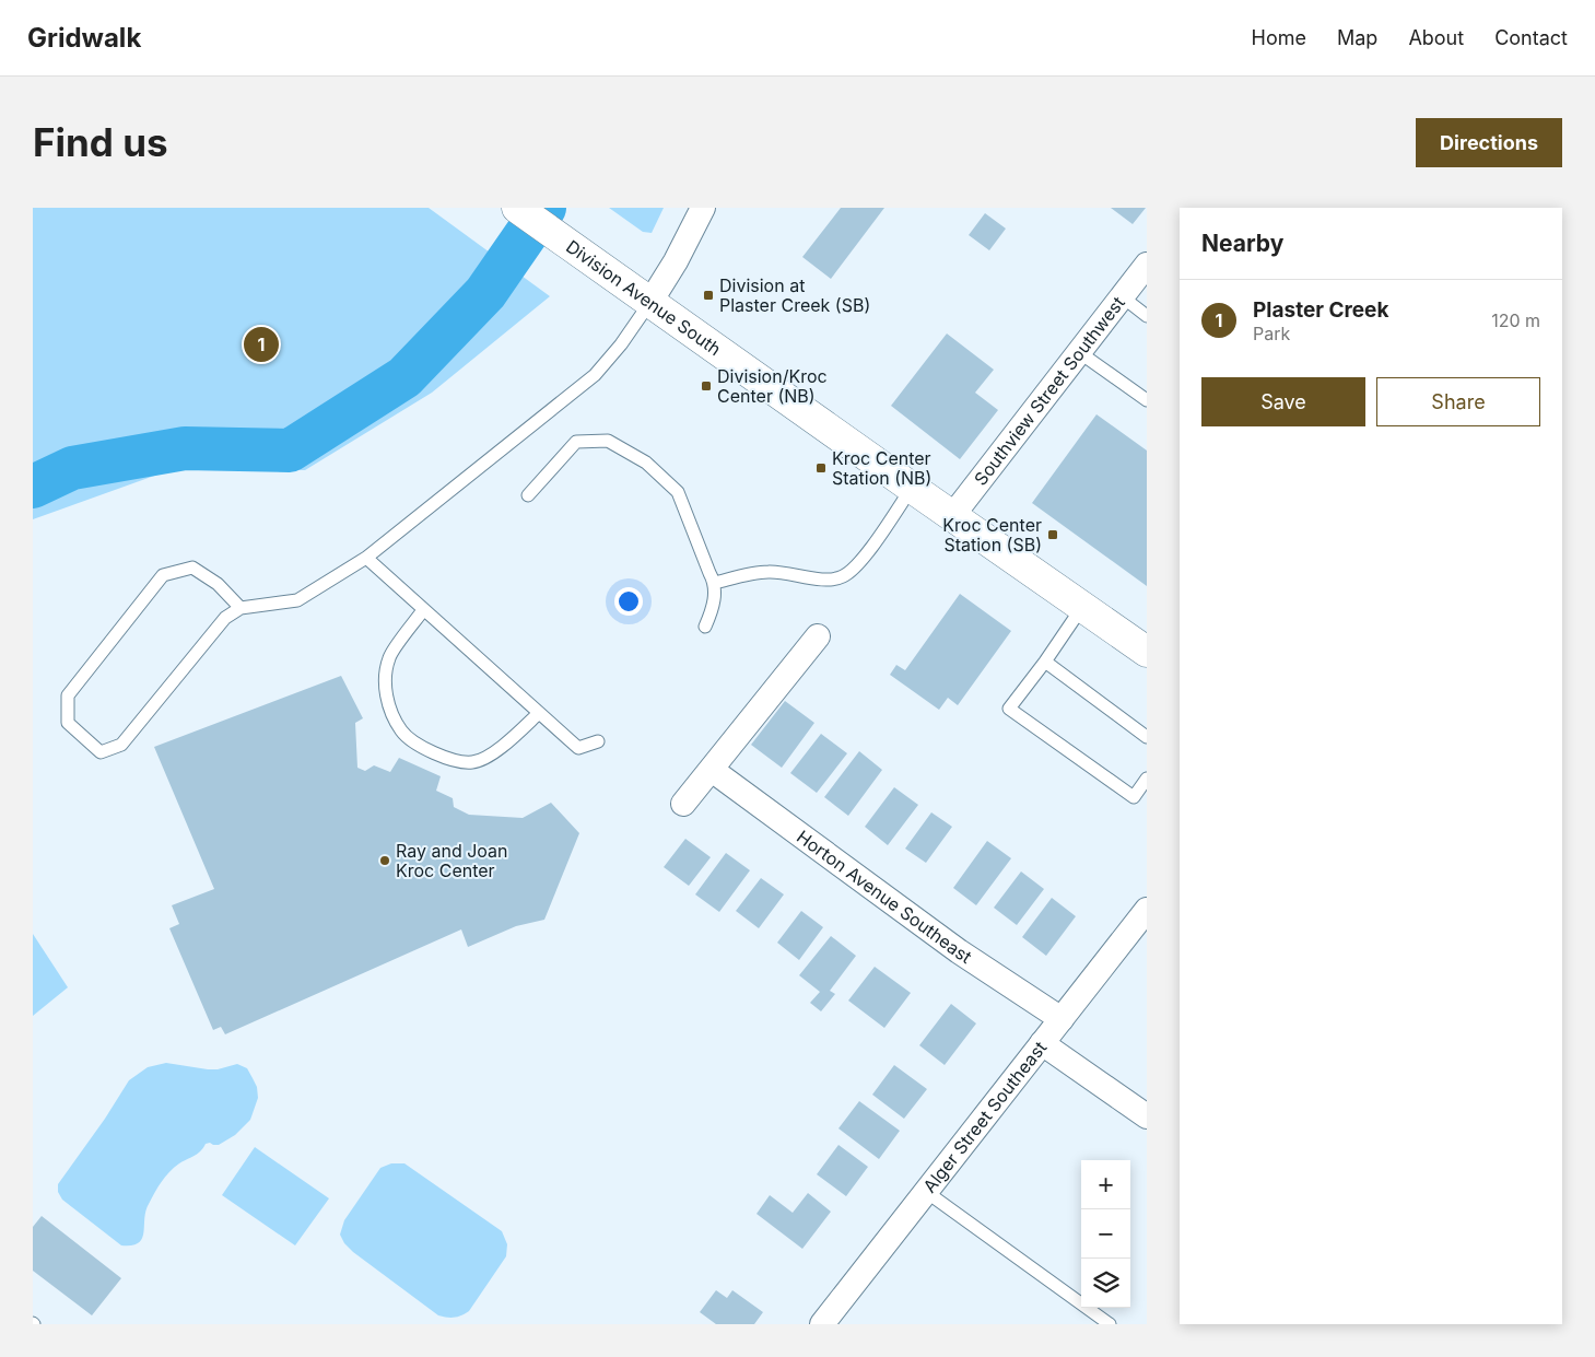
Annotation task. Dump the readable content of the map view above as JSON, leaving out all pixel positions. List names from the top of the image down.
{
  "streets": {
    "main road": ["Division Avenue South"],
    "street": ["Southview Street Southwest", "Horton Avenue Southeast", "Alger Street Southeast"]
  },
  "crossings": [
    ["Division Avenue South", "Southview Street Southwest"],
    ["Horton Avenue Southeast", "Alger Street Southeast"]
  ],
  "places": {
    "transit": [
      "Division at Plaster Creek (SB)",
      "Division/Kroc Center (NB)",
      "Kroc Center Station (NB)",
      "Kroc Center Station (SB)"
    ],
    "other": ["Ray and Joan Kroc Center"]
  },
  "page": {
    "header": "Gridwalk",
    "nav": [
      "Home",
      "Map",
      "About",
      "Contact"
    ],
    "buttons": [
      "Directions",
      ["Save", "Share"]
    ],
    "title": "Find us",
    "heading": "Nearby",
    "list": [
      {
        "mark": "1",
        "name": "Plaster Creek",
        "note": "Park",
        "value": "120 m"
      }
    ],
    "pins": "1",
    "map_buttons": ["+", "−"]
  }
}
